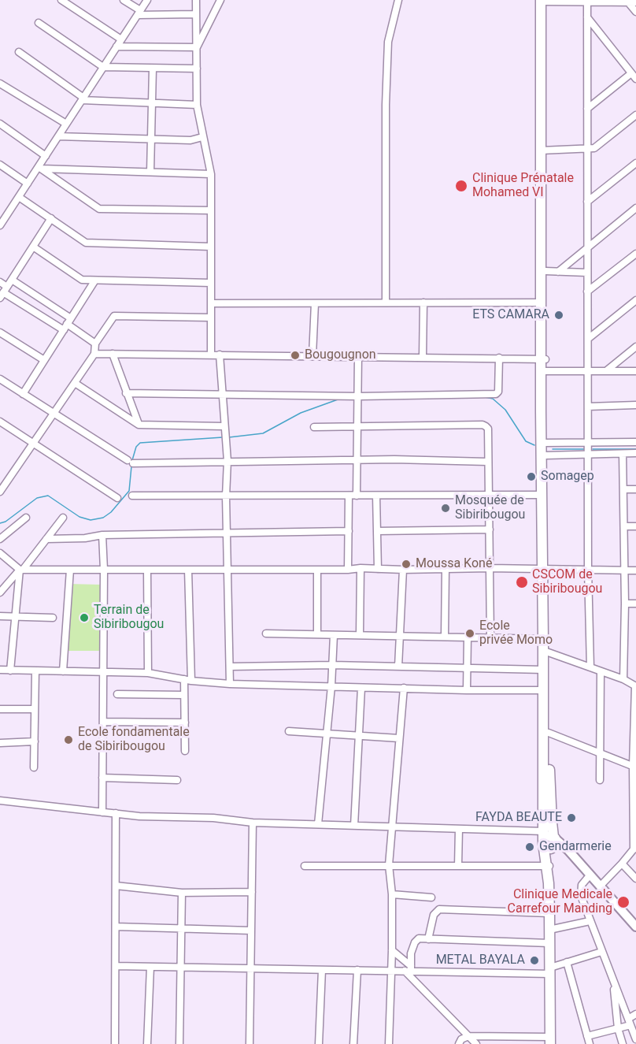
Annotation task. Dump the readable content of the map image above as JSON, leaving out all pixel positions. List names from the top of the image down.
{
  "places": [
    "Clinique Prénatale Mohamed VI",
    "ETS CAMARA",
    "Bougougnon",
    "Somagep",
    "Mosquée de Sibiribougou",
    "Moussa Koné",
    "CSCOM de Sibiribougou",
    "Terrain de Sibiribougou",
    "Ecole privée Momo",
    "Ecole fondamentale de Sibiribougou",
    "FAYDA BEAUTE",
    "Gendarmerie",
    "Clinique Medicale Carrefour Manding",
    "METAL BAYALA"
  ]
}
